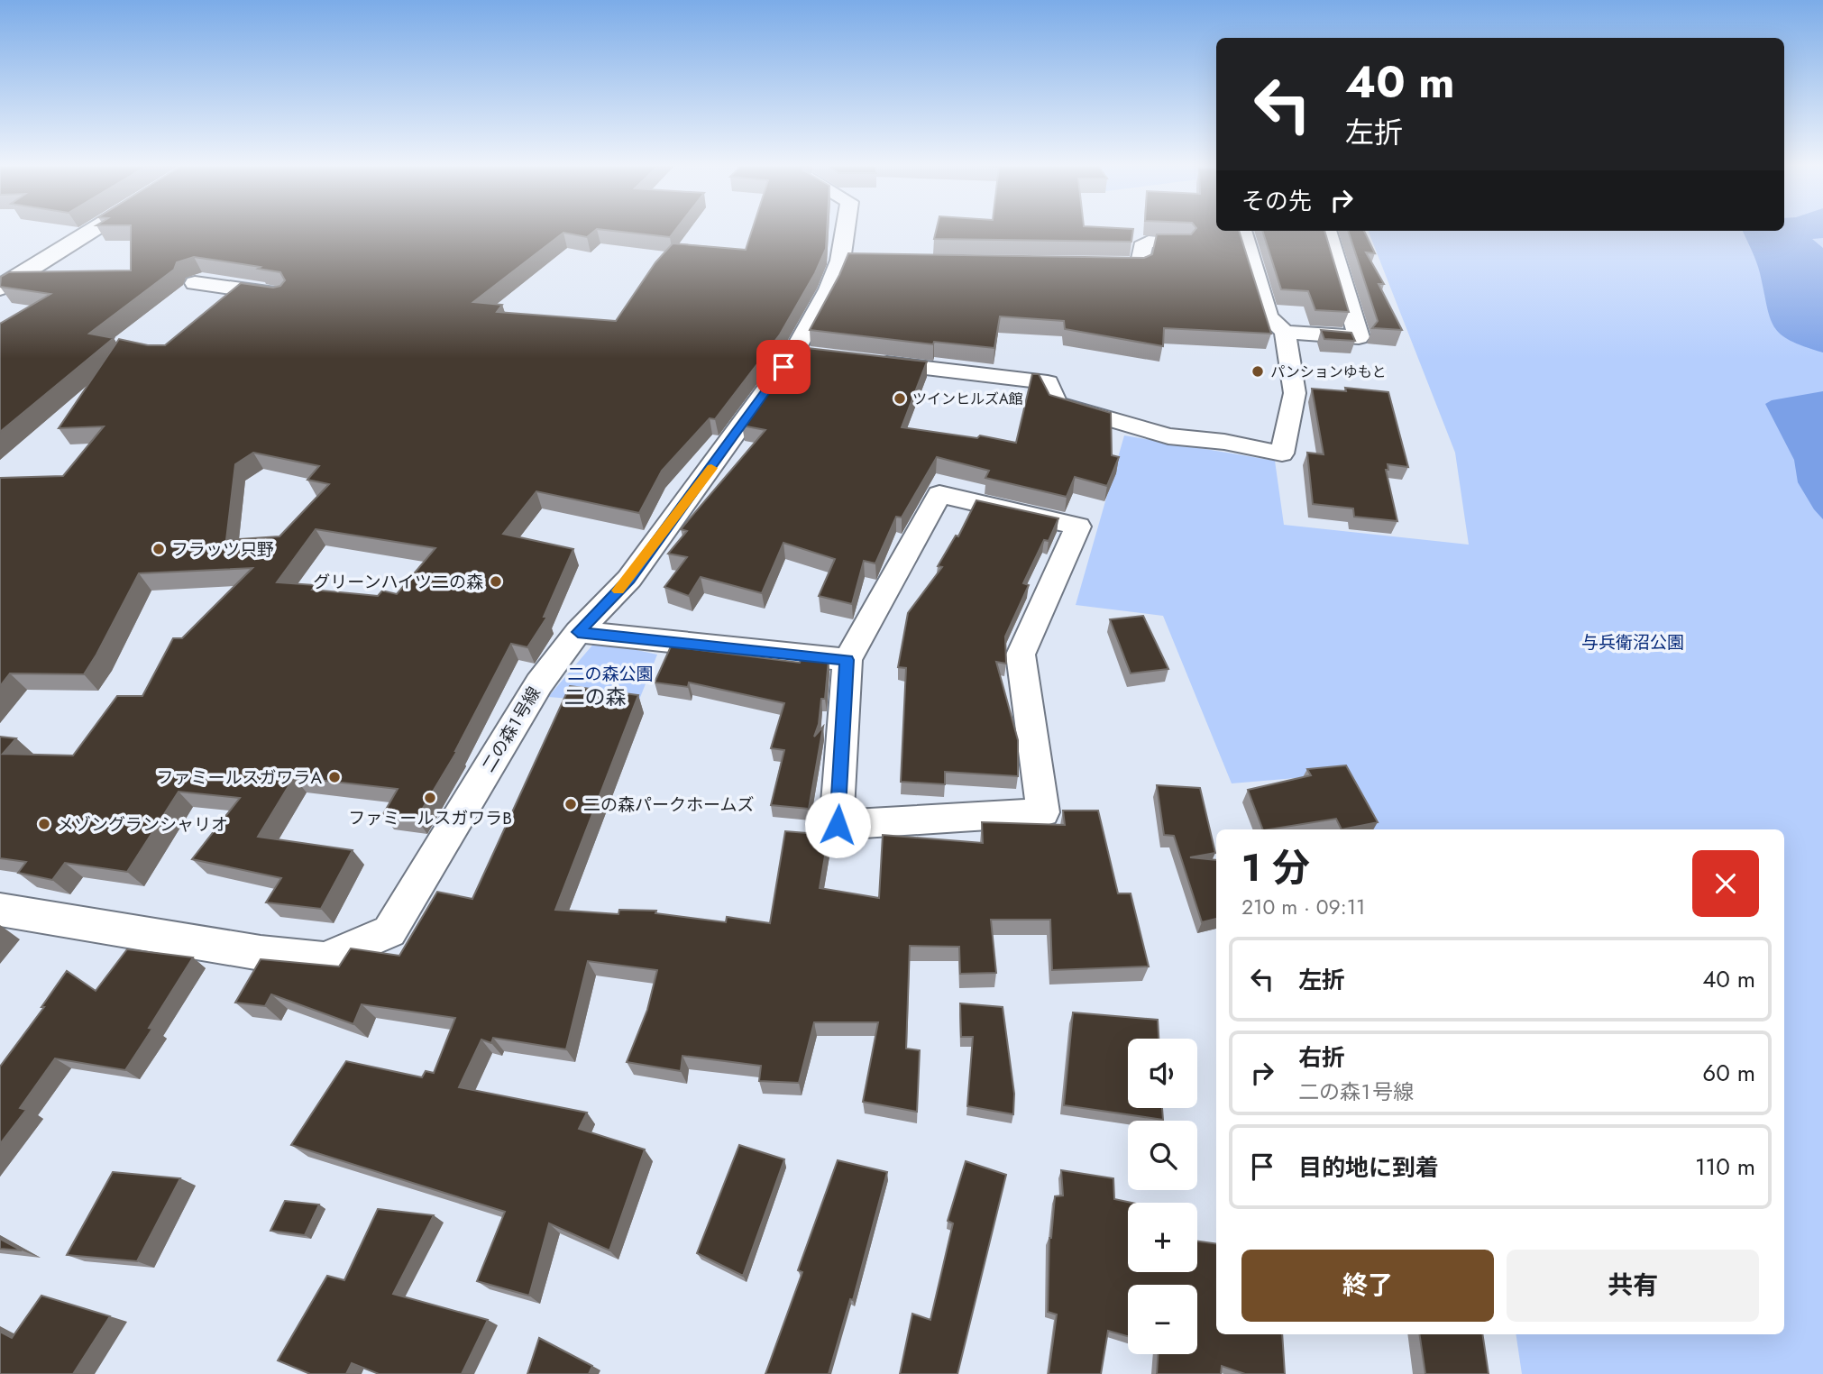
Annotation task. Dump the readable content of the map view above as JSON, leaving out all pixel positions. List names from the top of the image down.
{
  "streets": {
    "street": ["二の森１号線"]
  },
  "districts": ["二の森"],
  "parks": ["与兵衛沼公園", "二の森公園"],
  "places": [
    "パンションゆもと",
    "ツインヒルズA館",
    "フラッツ只野",
    "グリーンハイツ二の森",
    "ファミールスガワラA",
    "ファミールスガワラB",
    "二の森パークホームズ",
    "メゾングランシャリオ"
  ],
  "page": {
    "turn": ["40 m", "左折"],
    "then": "その先",
    "heading": ["1 分", "210 m · 09:11"],
    "list": [
      {
        "name": "左折",
        "value": "40 m"
      },
      {
        "name": "右折",
        "note": "二の森１号線",
        "value": "60 m"
      },
      {
        "name": "目的地に到着",
        "value": "110 m"
      }
    ],
    "map_buttons": ["+", "−"],
    "buttons": ["終了", "共有"]
  }
}
